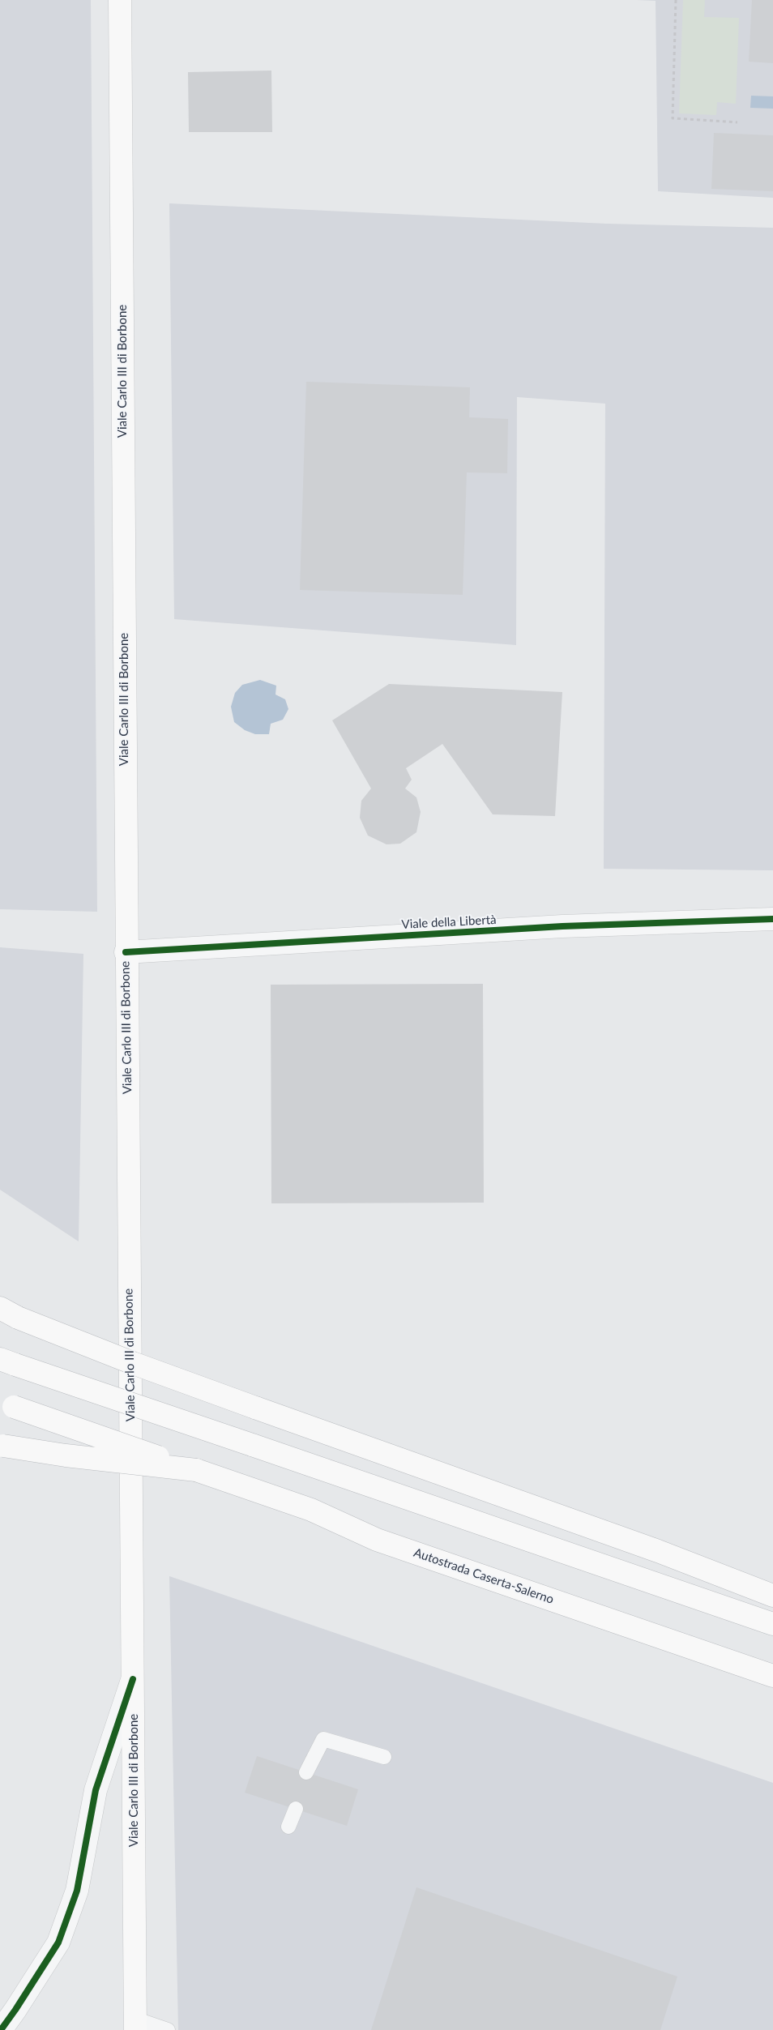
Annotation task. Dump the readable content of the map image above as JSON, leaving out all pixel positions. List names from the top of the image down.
{
  "streets": {
    "main road": ["Viale Carlo III di Borbone", "Autostrada Caserta-Salerno"],
    "street": ["Viale della Libertà"]
  },
  "crossings": [
    ["Viale Carlo III di Borbone", "Viale della Libertà"]
  ]
}
